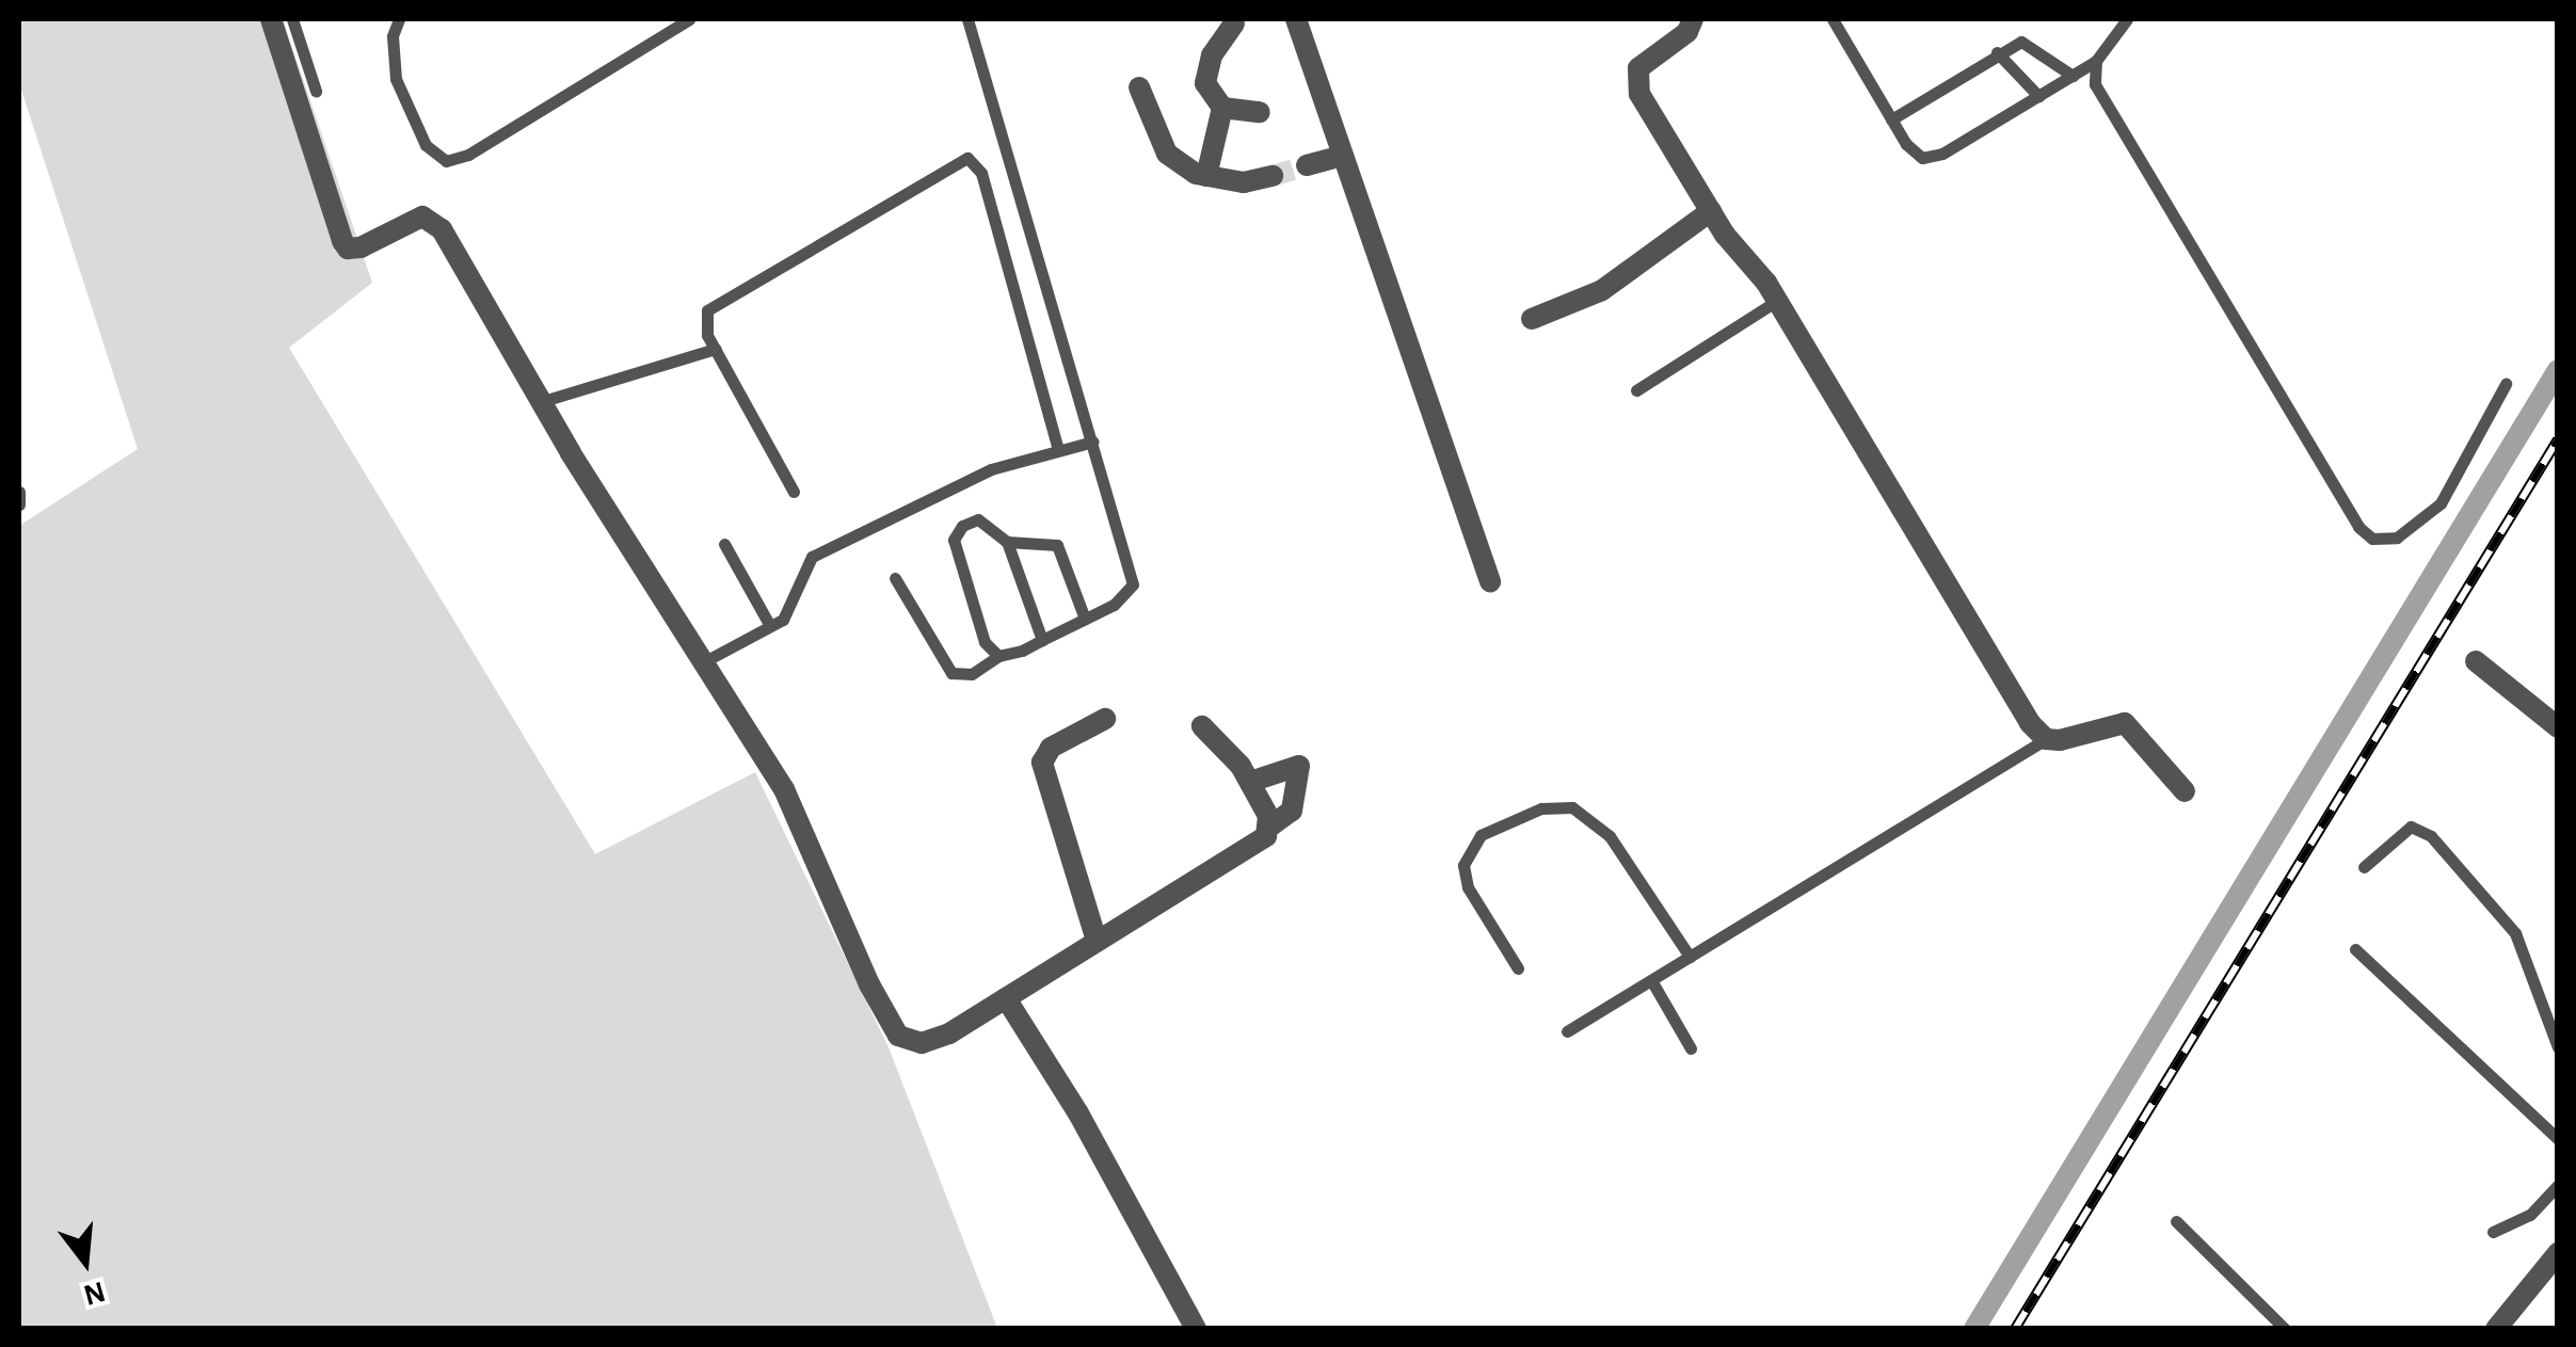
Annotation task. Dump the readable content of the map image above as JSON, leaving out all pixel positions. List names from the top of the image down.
{
  "north": "bottom"
}
